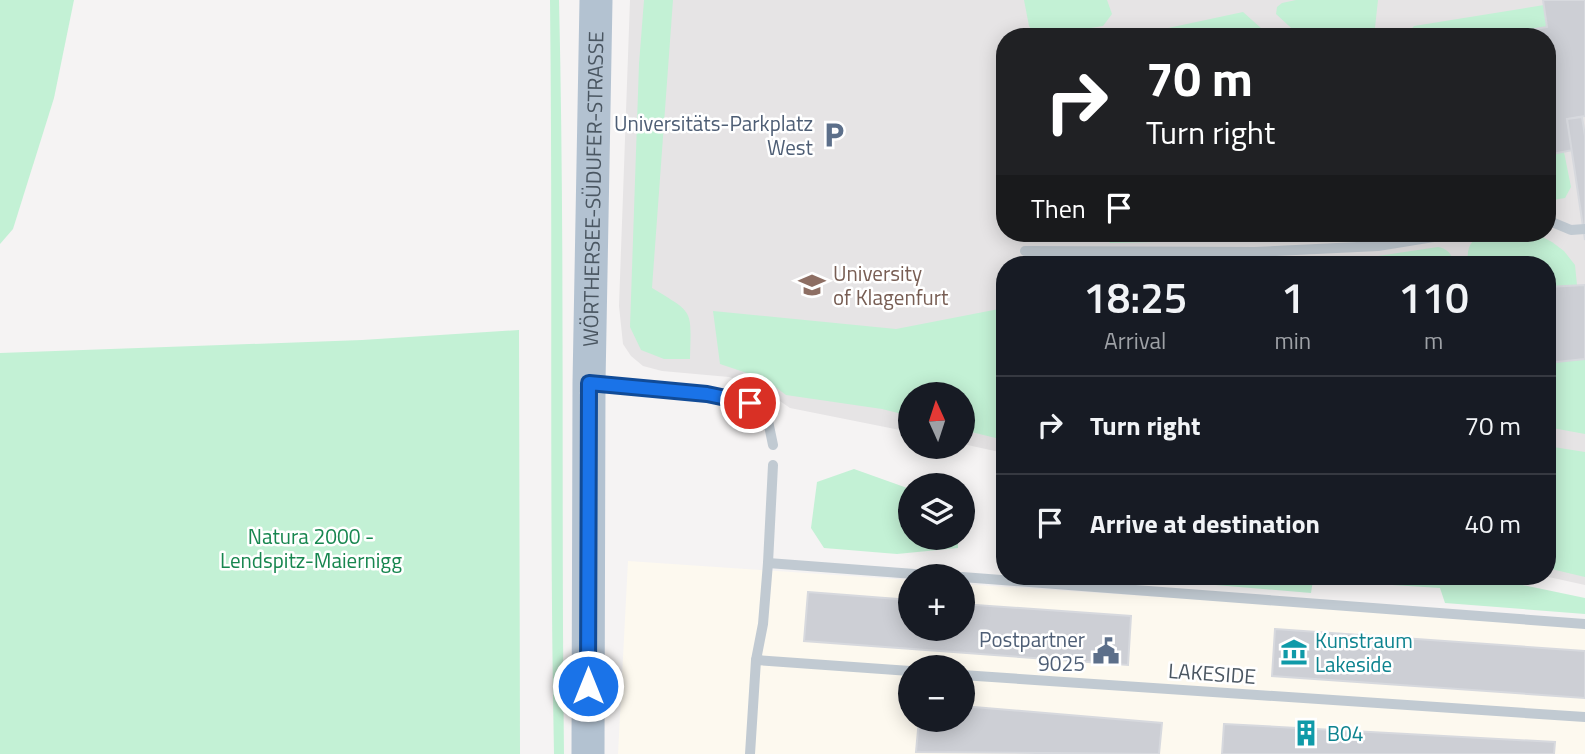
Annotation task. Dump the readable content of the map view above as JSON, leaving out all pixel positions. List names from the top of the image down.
{
  "streets": {
    "main road": ["WÖRTHERSEE-SÜDUFER-STRASSE"],
    "lane": ["LAKESIDE"]
  },
  "parks": ["Natura 2000 - Lendspitz-Maiernigg"],
  "places": {
    "parking": ["Universitäts-Parkplatz West"],
    "school or university": ["University of Klagenfurt"],
    "public building": ["Postpartner 9025"],
    "museum": ["Kunstraum Lakeside"],
    "building": ["B04"]
  },
  "north": "top",
  "page": {
    "turn": ["70 m", "Turn right"],
    "then": "Then",
    "eta": [
      "18:25",
      "Arrival",
      "1",
      "min",
      "110",
      "m"
    ],
    "list": [
      {
        "name": "Turn right",
        "value": "70 m"
      },
      {
        "name": "Arrive at destination",
        "value": "40 m"
      }
    ],
    "map_buttons": ["+", "−"]
  }
}
